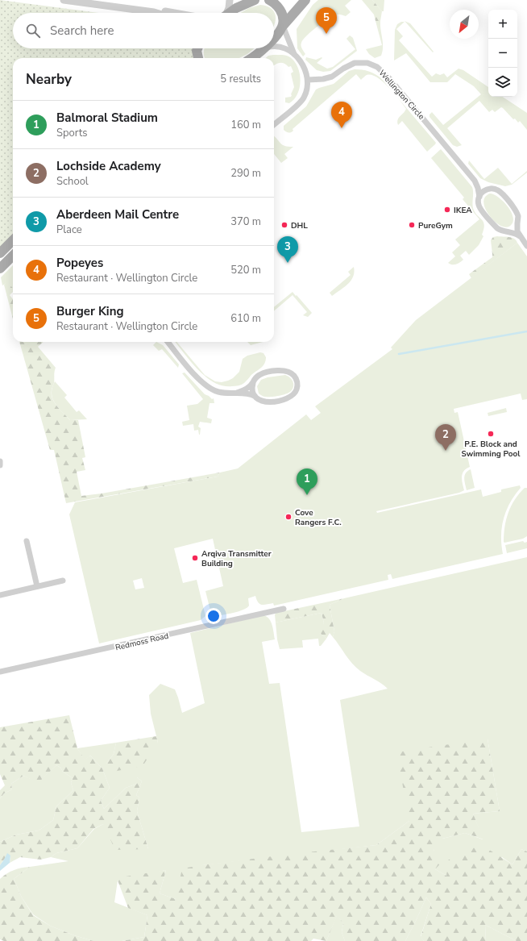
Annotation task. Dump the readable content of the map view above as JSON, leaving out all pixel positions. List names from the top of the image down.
{
  "streets": {
    "street": ["Wellington Circle", "Redmoss Road"]
  },
  "places": [
    "IKEA",
    "DHL",
    "PureGym",
    "P.E. Block and Swimming Pool",
    "Cove Rangers F.C.",
    "Arqiva Transmitter Building"
  ],
  "north": "bottom left",
  "page": {
    "pins": [
      "5",
      "4",
      "3",
      "2",
      "1"
    ],
    "map_buttons": ["+", "−"],
    "search": "Search here",
    "heading": ["Nearby", "5 results"],
    "list": [
      {
        "mark": "1",
        "name": "Balmoral Stadium",
        "note": "Sports",
        "value": "160 m"
      },
      {
        "mark": "2",
        "name": "Lochside Academy",
        "note": "School",
        "value": "290 m"
      },
      {
        "mark": "3",
        "name": "Aberdeen Mail Centre",
        "note": "Place",
        "value": "370 m"
      },
      {
        "mark": "4",
        "name": "Popeyes",
        "note": "Restaurant · Wellington Circle",
        "value": "520 m"
      },
      {
        "mark": "5",
        "name": "Burger King",
        "note": "Restaurant · Wellington Circle",
        "value": "610 m"
      }
    ]
  }
}
